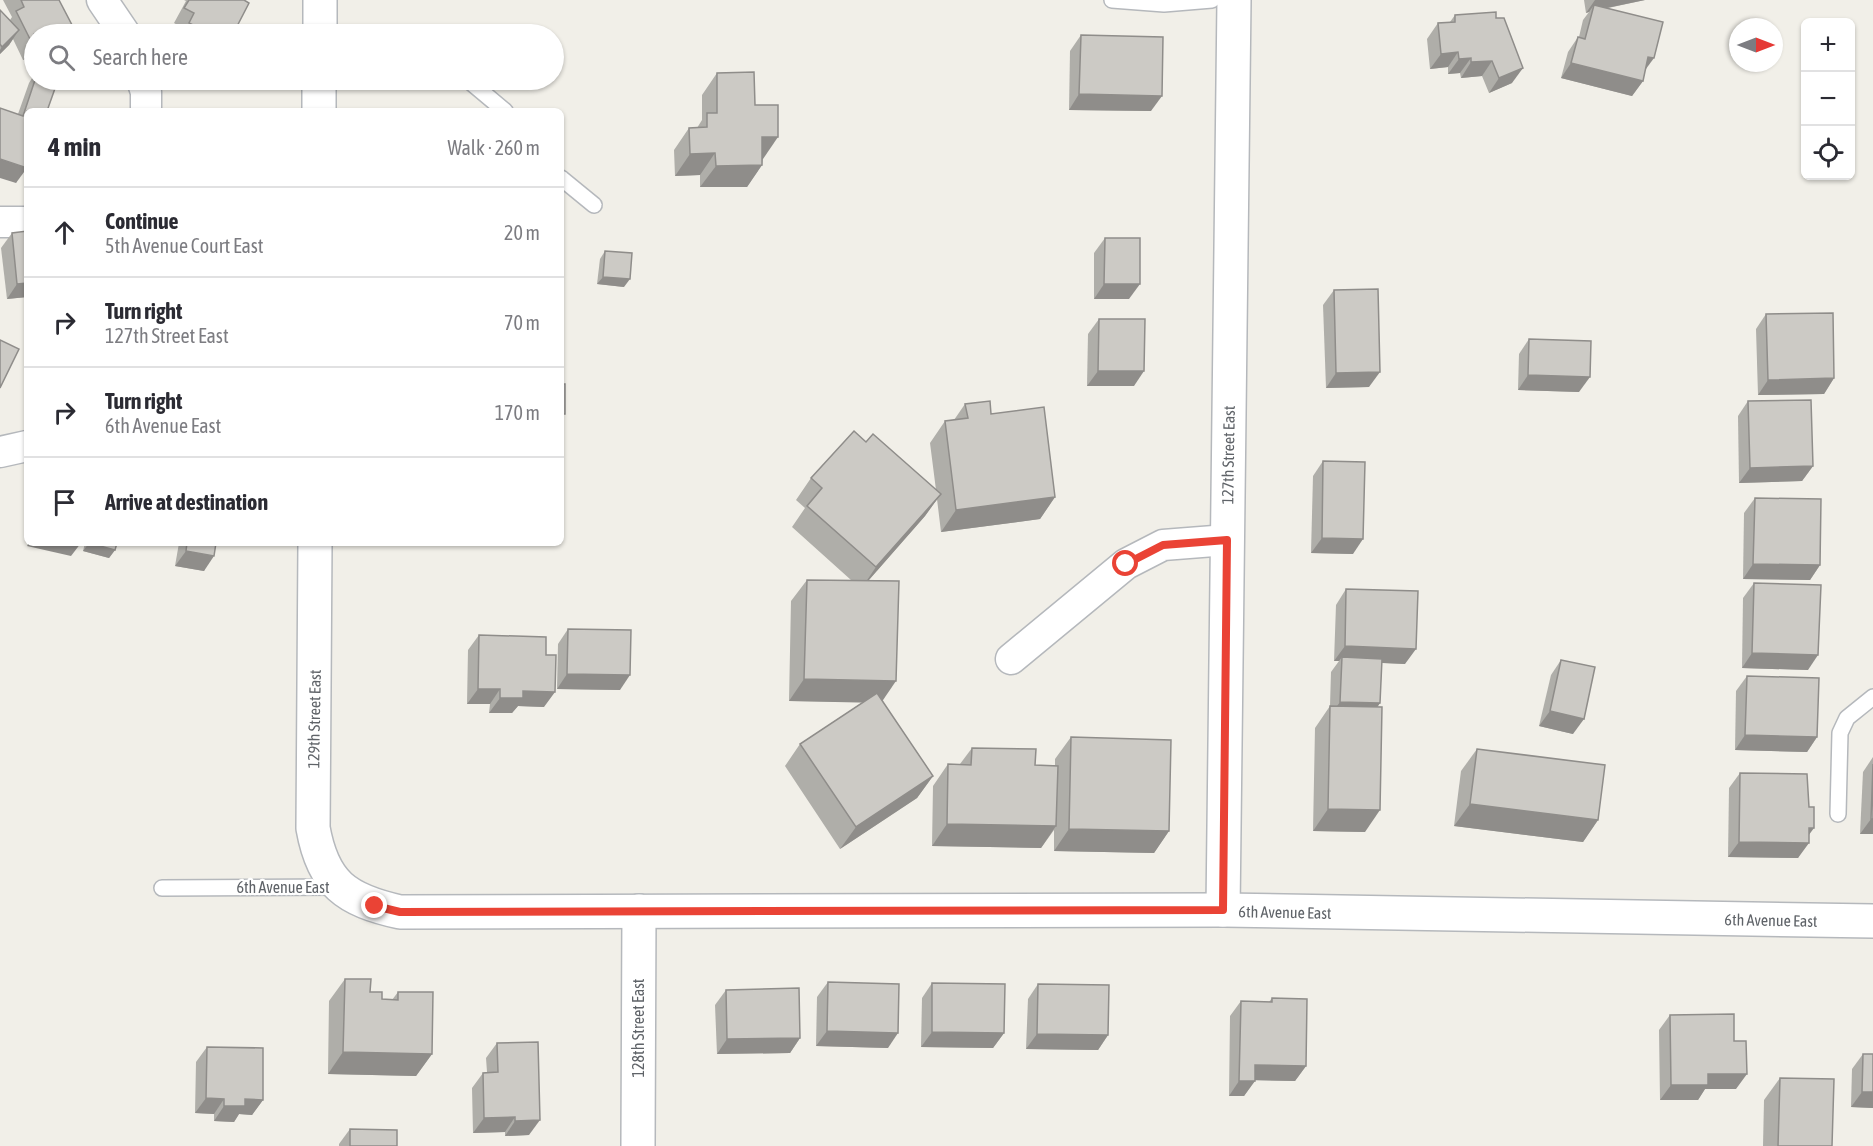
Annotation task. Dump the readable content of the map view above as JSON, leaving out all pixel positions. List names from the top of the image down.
{
  "streets": {
    "street": [
      "127th Street East",
      "129th Street East",
      "6th Avenue East",
      "128th Street East"
    ]
  },
  "crossings": [
    ["127th Street East", "6th Avenue East"],
    ["129th Street East", "6th Avenue East"],
    ["6th Avenue East", "128th Street East"]
  ],
  "north": "right",
  "page": {
    "map_buttons": ["+", "−"],
    "search": "Search here",
    "heading": ["4 min", "Walk · 260 m"],
    "list": [
      ["Continue", "5th Avenue Court East", "20 m"],
      ["Turn right", "127th Street East", "70 m"],
      ["Turn right", "6th Avenue East", "170 m"],
      "Arrive at destination"
    ]
  }
}
